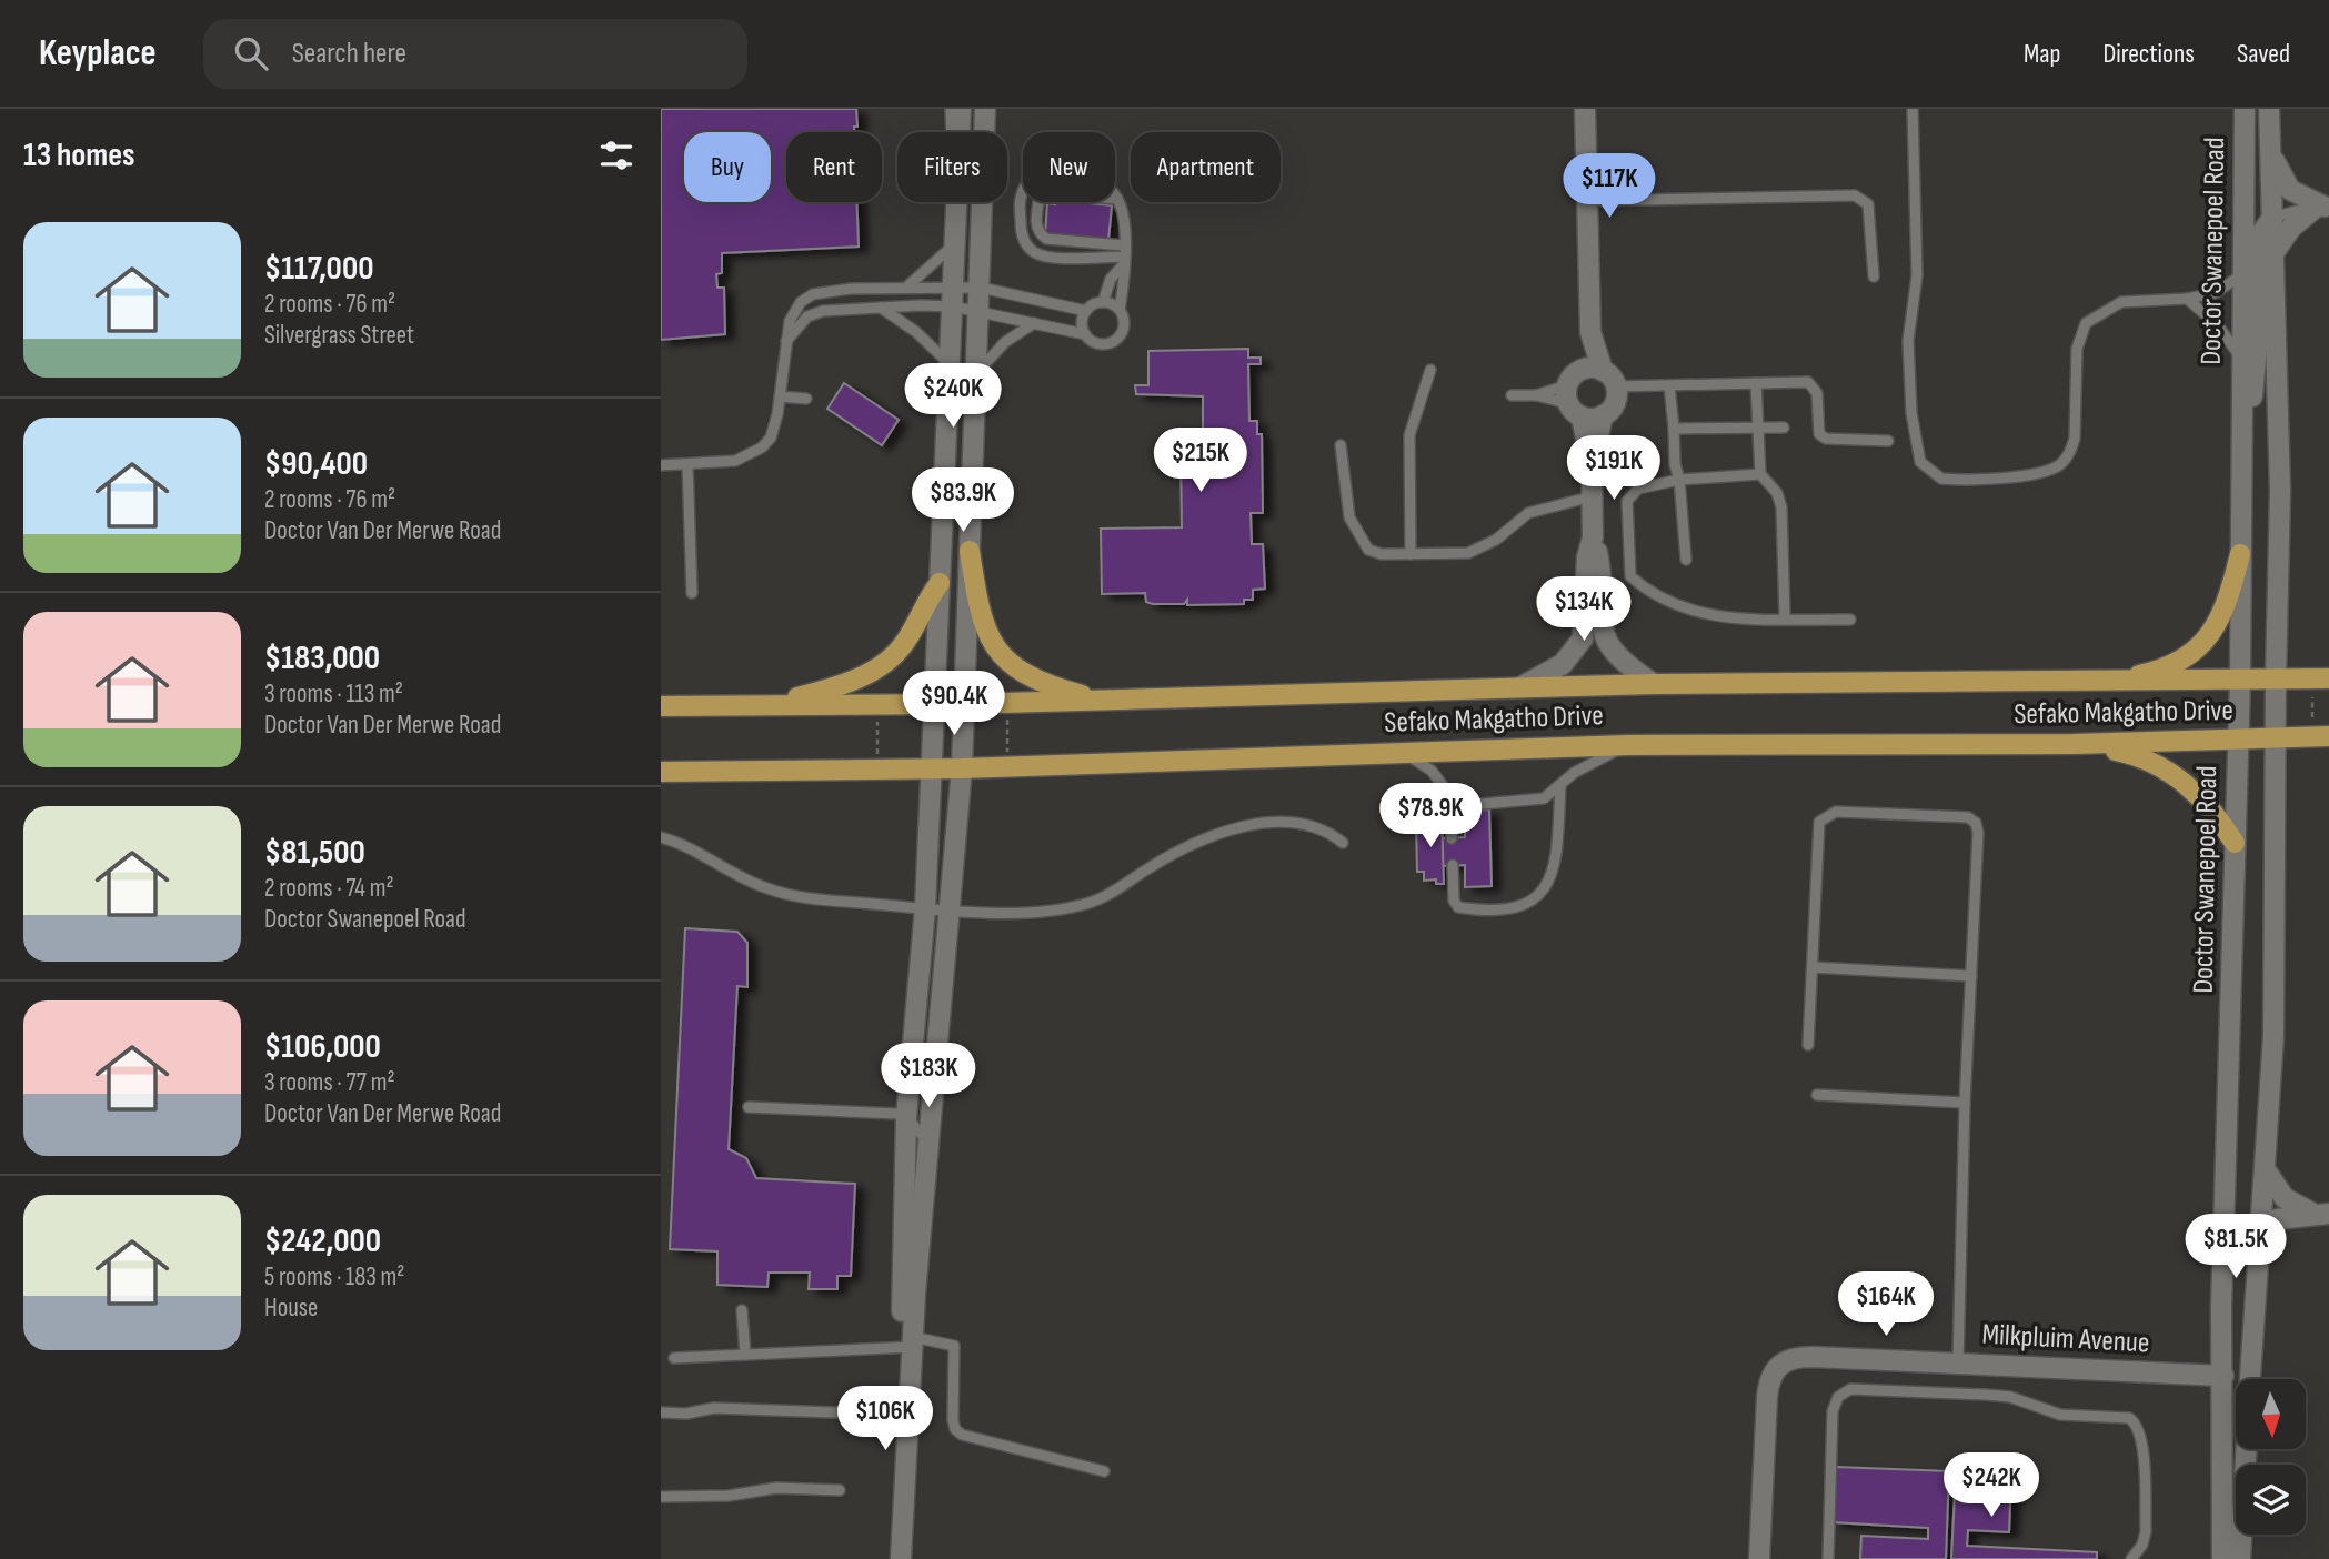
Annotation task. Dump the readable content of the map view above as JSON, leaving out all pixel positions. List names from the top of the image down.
{
  "streets": {
    "main road": ["Sefako Makgatho Drive"],
    "street": ["Doctor Swanepoel Road", "Milkpluim Avenue"]
  },
  "crossings": [
    ["Doctor Swanepoel Road", "Sefako Makgatho Drive"],
    ["Doctor Swanepoel Road", "Milkpluim Avenue"]
  ],
  "north": "bottom",
  "page": {
    "header": "Keyplace",
    "search": "Search here",
    "nav": ["Map", "Directions", "Saved"],
    "heading": "13 homes",
    "chip": [
      "Buy",
      "Rent",
      "Filters",
      "New",
      "Apartment"
    ],
    "price": [
      "$117K",
      "$240K",
      "$215K",
      "$191K",
      "$83.9K",
      "$134K",
      "$90.4K",
      "$78.9K",
      "$183K",
      "$81.5K",
      "$164K",
      "$106K",
      "$242K"
    ],
    "list": [
      {
        "name": "$117,000",
        "note": "2 rooms · 76 m² · Silvergrass Street"
      },
      {
        "name": "$90,400",
        "note": "2 rooms · 76 m² · Doctor Van Der Merwe Road"
      },
      {
        "name": "$183,000",
        "note": "3 rooms · 113 m² · Doctor Van Der Merwe Road"
      },
      {
        "name": "$81,500",
        "note": "2 rooms · 74 m² · Doctor Swanepoel Road"
      },
      {
        "name": "$106,000",
        "note": "3 rooms · 77 m² · Doctor Van Der Merwe Road"
      },
      {
        "name": "$242,000",
        "note": "5 rooms · 183 m² · House"
      }
    ]
  }
}
